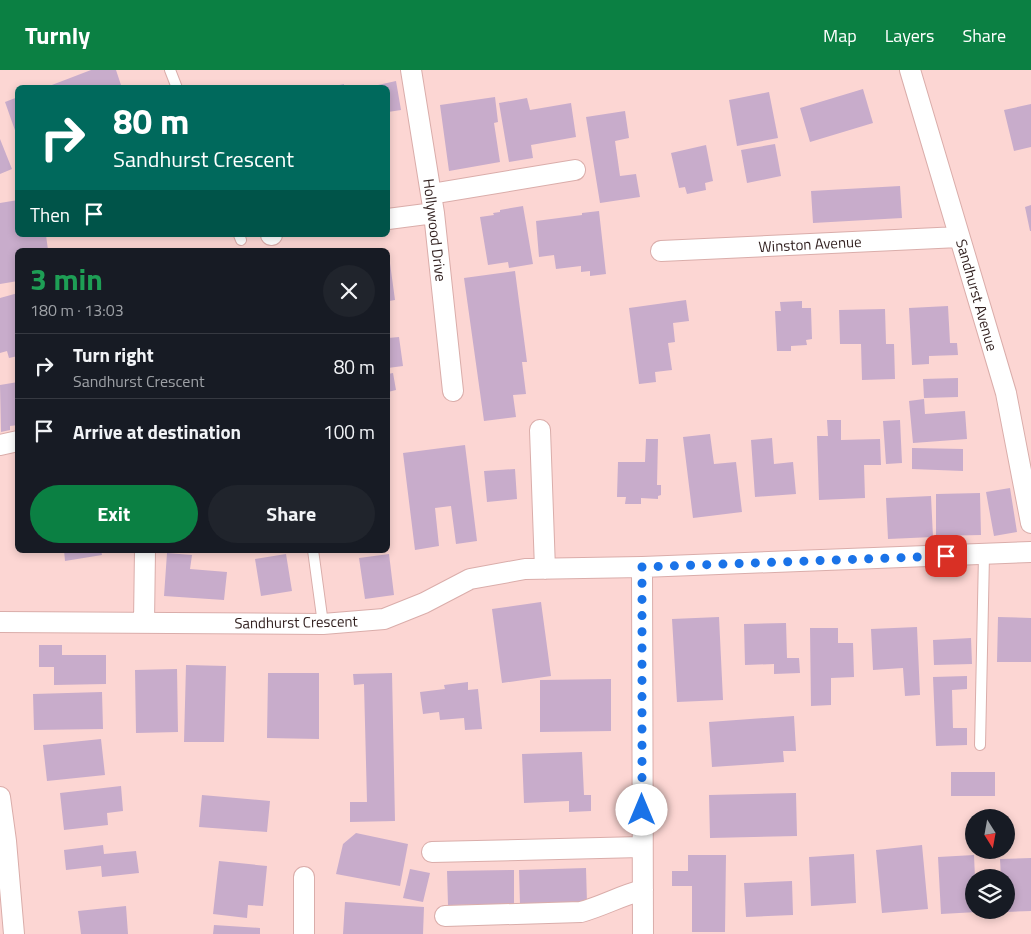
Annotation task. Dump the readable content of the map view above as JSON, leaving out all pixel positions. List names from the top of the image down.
{
  "streets": {
    "street": [
      "Hollywood Drive",
      "Winston Avenue",
      "Sandhurst Avenue",
      "Sandhurst Crescent"
    ]
  },
  "crossings": [
    ["Winston Avenue", "Sandhurst Avenue"]
  ],
  "north": "bottom",
  "page": {
    "header": "Turnly",
    "nav": ["Map", "Layers", "Share"],
    "turn": ["80 m", "Sandhurst Crescent"],
    "then": "Then",
    "heading": ["3 min", "180 m · 13:03"],
    "list": [
      {
        "name": "Turn right",
        "note": "Sandhurst Crescent",
        "value": "80 m"
      },
      {
        "name": "Arrive at destination",
        "value": "100 m"
      }
    ],
    "buttons": ["Exit", "Share"]
  }
}
